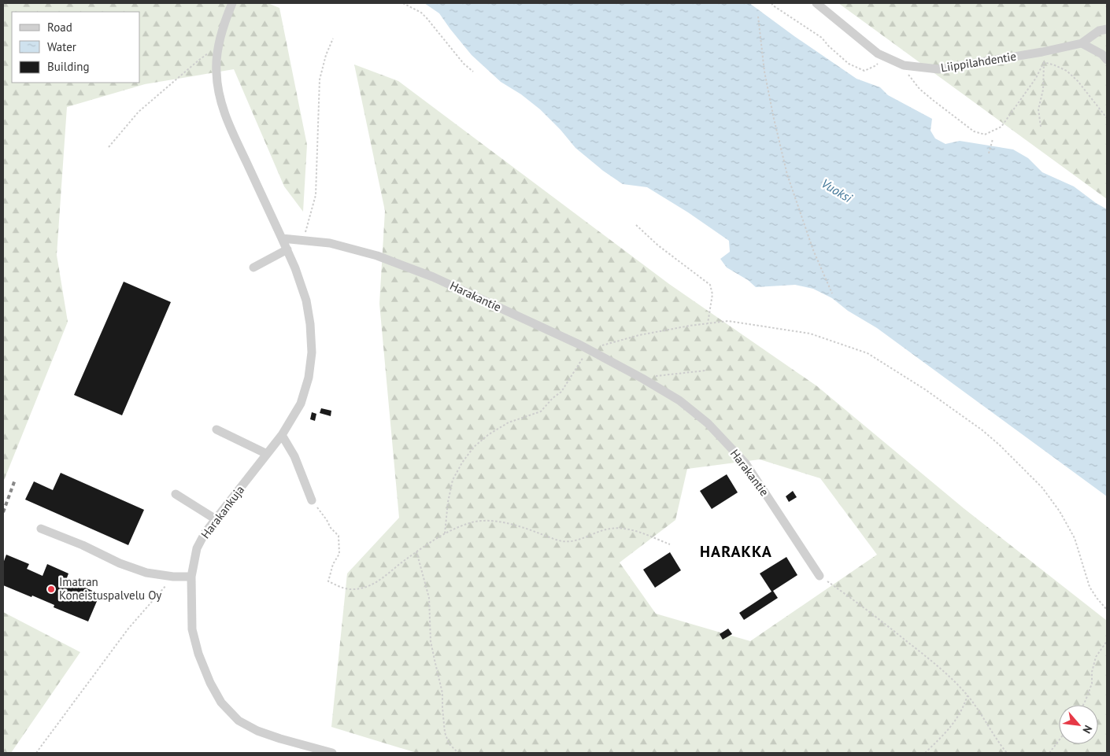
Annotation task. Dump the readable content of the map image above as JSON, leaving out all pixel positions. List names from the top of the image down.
{
  "streets": {
    "street": ["Liippilahdentie", "Harakantie", "Harakankuja"]
  },
  "crossings": [
    ["Harakantie", "Harakankuja"]
  ],
  "districts": ["HARAKKA"],
  "water": ["Vuoksi"],
  "places": ["Imatran Koneistuspalvelu Oy"],
  "legend": ["Road", "Water", "Building"],
  "north": "bottom right"
}
